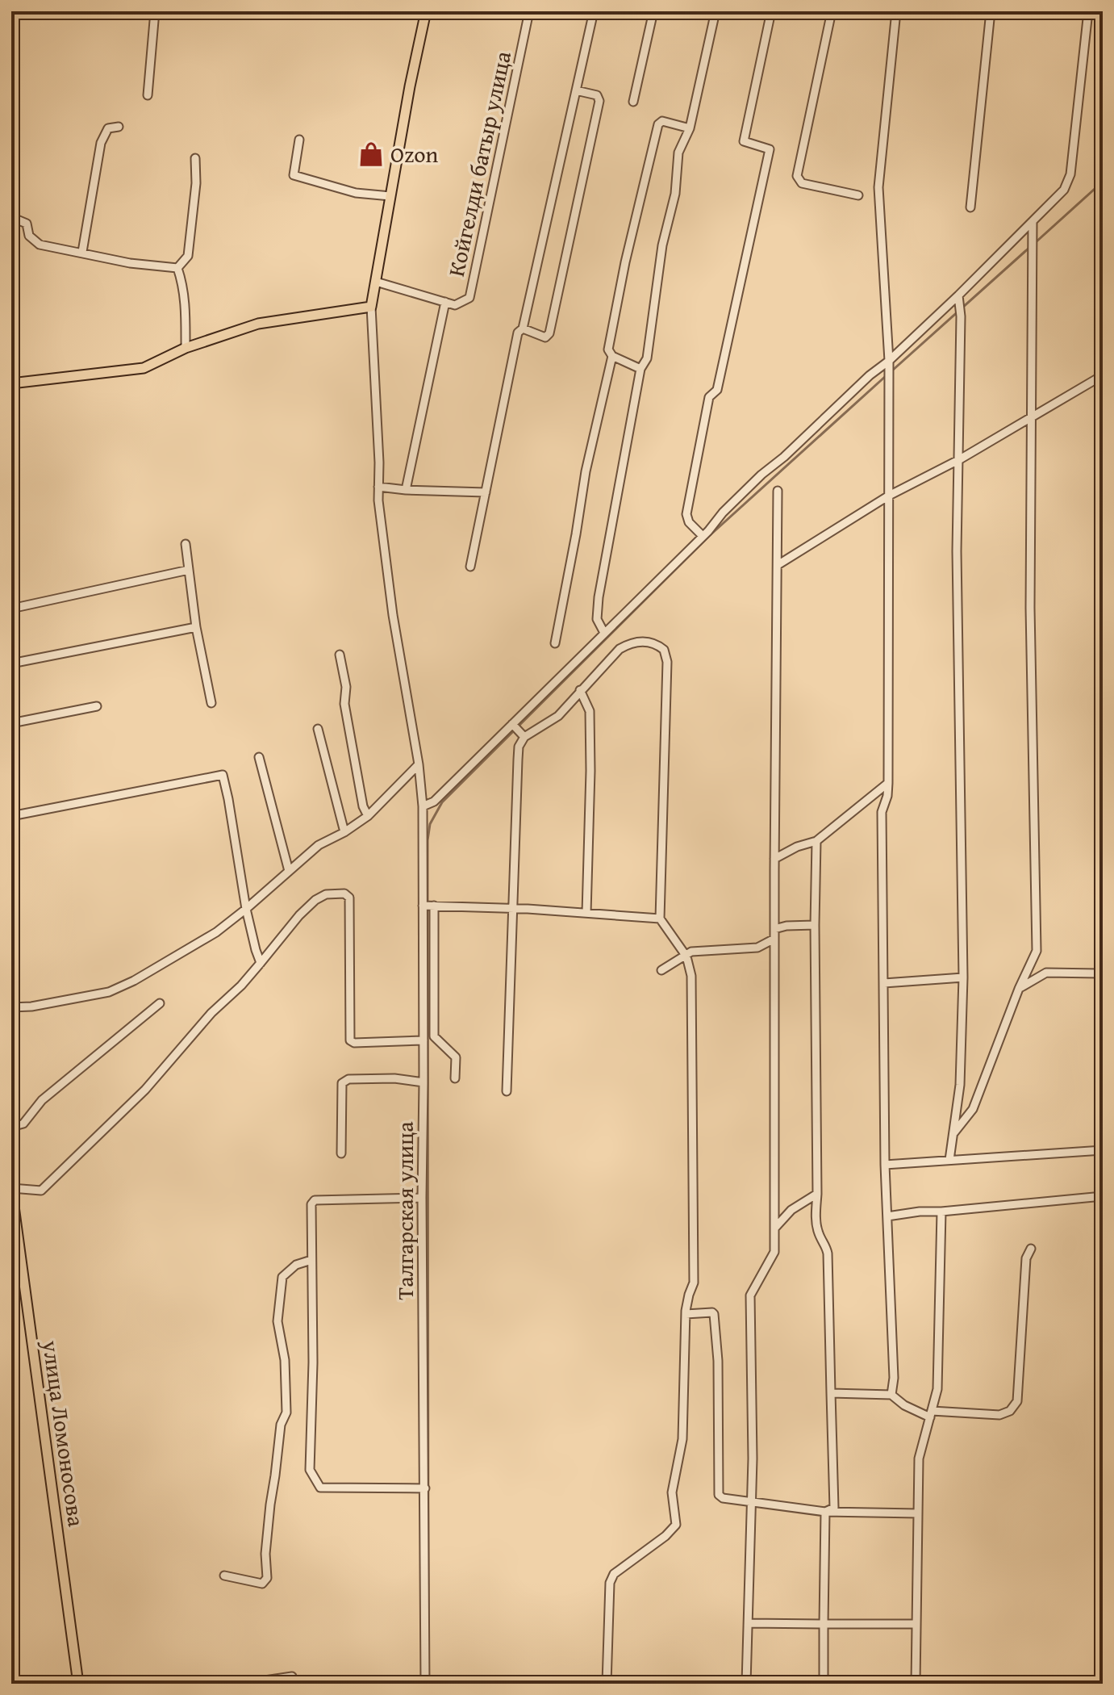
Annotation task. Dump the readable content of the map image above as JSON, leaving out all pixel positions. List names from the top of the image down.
{
  "streets": {
    "main road": ["улица Ломоносова"],
    "street": ["Койгелди батыр улица", "Талгарская улица"]
  },
  "places": {
    "shop": ["Ozon"]
  }
}
